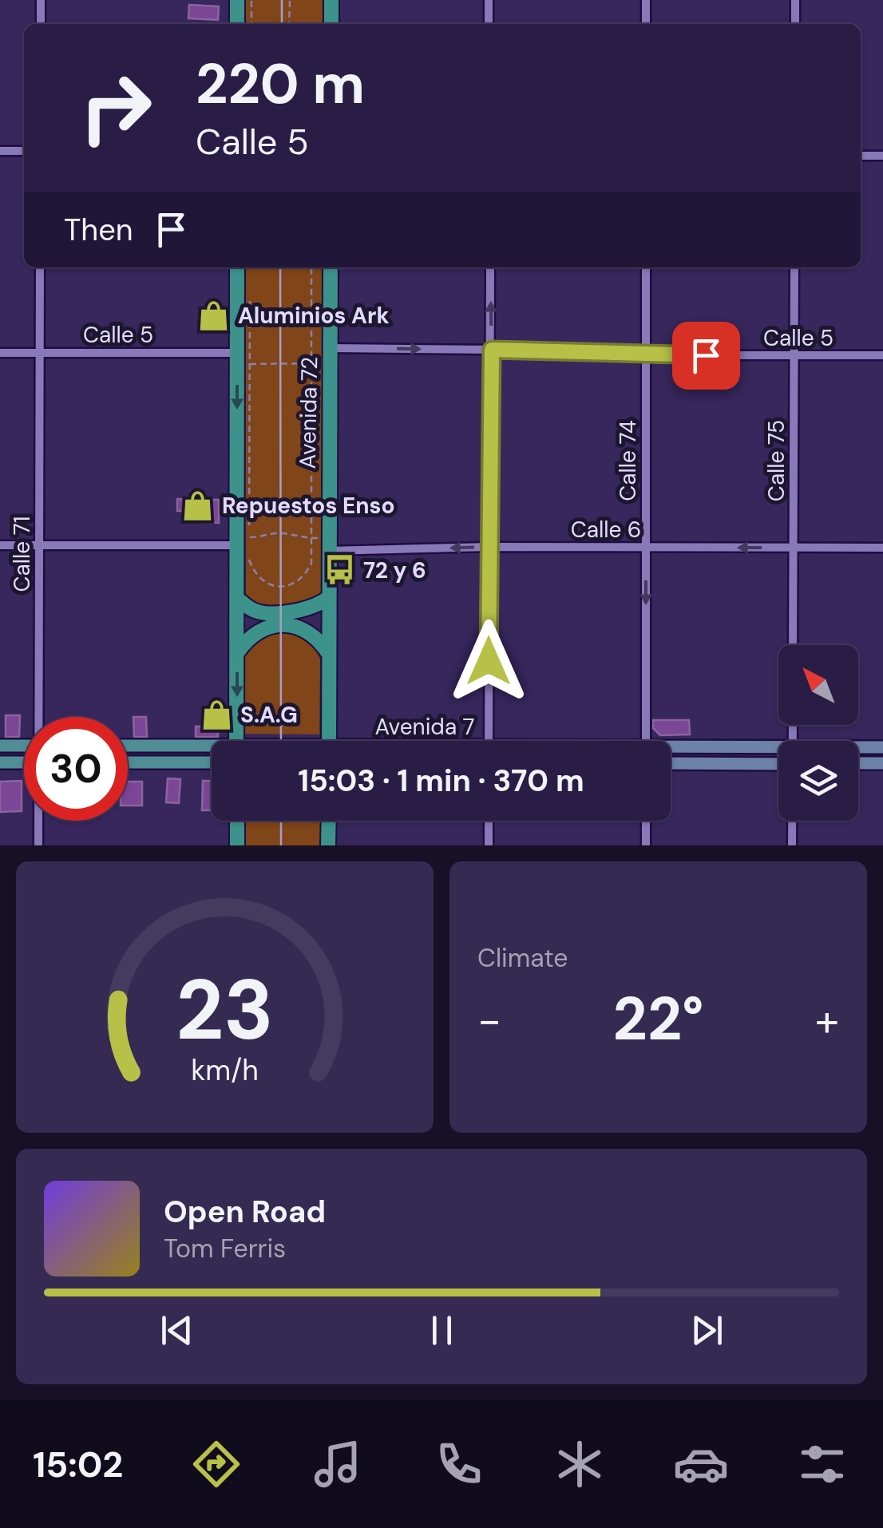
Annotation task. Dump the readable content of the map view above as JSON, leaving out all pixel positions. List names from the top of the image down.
{
  "streets": {
    "highway": ["Avenida 72"],
    "main road": ["Avenida 7"],
    "street": [
      "Calle 5",
      "Calle 74",
      "Calle 75",
      "Calle 6",
      "Calle 71"
    ]
  },
  "crossings": [
    ["Calle 5", "Avenida 72"],
    ["Calle 5", "Calle 74"],
    ["Calle 5", "Calle 75"],
    ["Calle 5", "Calle 71"],
    ["Avenida 72", "Calle 6"],
    ["Calle 74", "Calle 6"],
    ["Calle 75", "Calle 6"]
  ],
  "one_way": ["Calle 74", "Calle 6"],
  "places": {
    "shop": ["Aluminios Ark", "Repuestos Enso", "S.A.G"],
    "bus stop": ["72 y 6"]
  },
  "north": "top left",
  "page": {
    "turn": ["220 m", "Calle 5"],
    "then": "Then",
    "limit": "30",
    "trip": "15:03 · 1 min · 370 m",
    "tile": "Climate",
    "heat": ["−", "22°", "+"],
    "song": ["Open Road", "Tom Ferris"],
    "tabs": "15:02",
    "gauge": ["23", "km/h"]
  }
}
